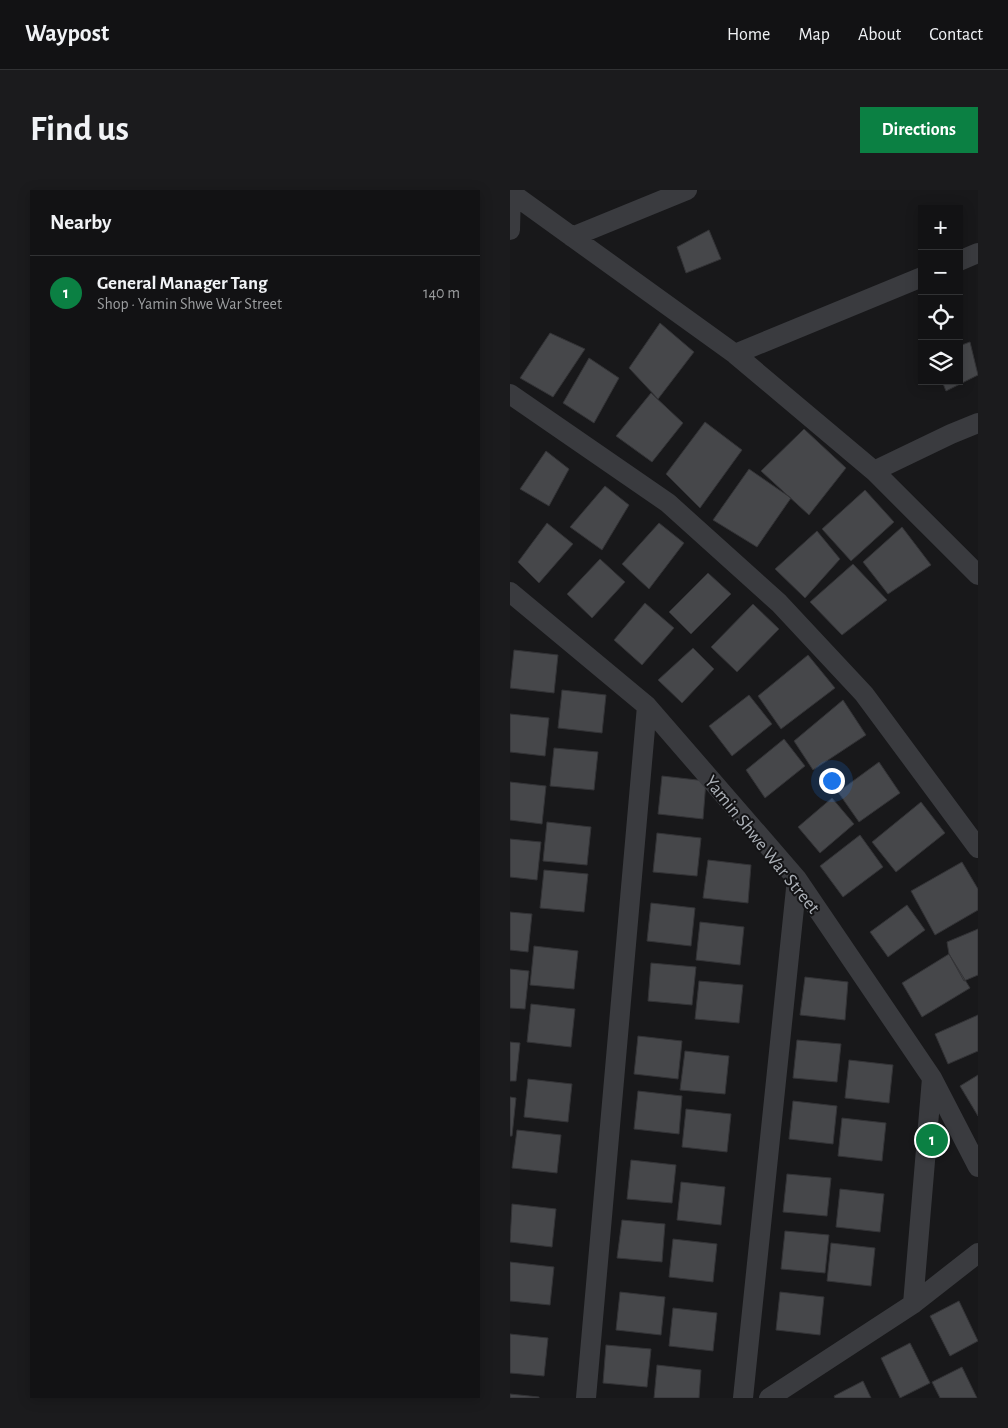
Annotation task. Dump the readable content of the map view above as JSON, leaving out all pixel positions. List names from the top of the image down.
{
  "streets": {
    "street": ["Yamin Shwe War Street"]
  },
  "page": {
    "header": "Waypost",
    "nav": [
      "Home",
      "Map",
      "About",
      "Contact"
    ],
    "buttons": "Directions",
    "title": "Find us",
    "heading": "Nearby",
    "map_buttons": ["+", "−"],
    "list": [
      {
        "mark": "1",
        "name": "General Manager Tang",
        "note": "Shop · Yamin Shwe War Street",
        "value": "140 m"
      }
    ],
    "pins": "1"
  }
}
